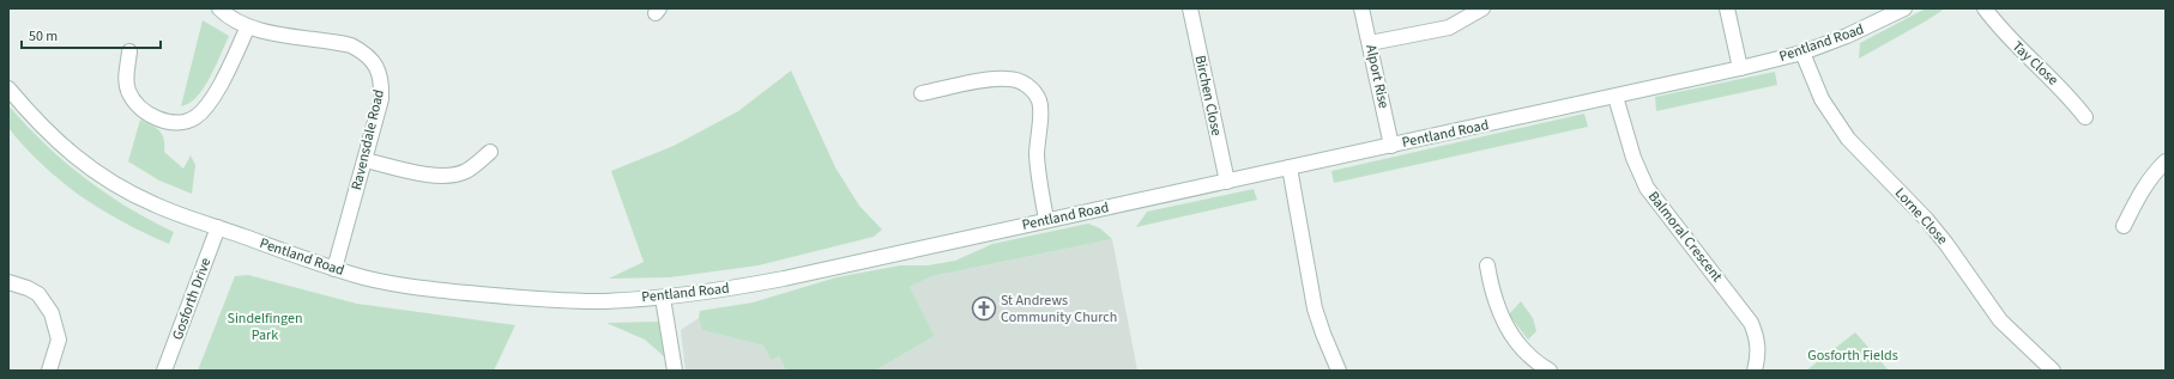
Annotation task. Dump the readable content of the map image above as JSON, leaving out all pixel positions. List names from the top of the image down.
{
  "streets": {
    "street": [
      "Pentland Road",
      "Tay Close",
      "Alport Rise",
      "Birchen Close",
      "Ravensdale Road",
      "Lorne Close",
      "Balmoral Crescent",
      "Gosforth Drive"
    ]
  },
  "crossings": [
    ["Pentland Road", "Alport Rise"],
    ["Pentland Road", "Birchen Close"],
    ["Pentland Road", "Ravensdale Road"],
    ["Pentland Road", "Lorne Close"],
    ["Pentland Road", "Balmoral Crescent"],
    ["Pentland Road", "Gosforth Drive"]
  ],
  "parks": ["Sindelfingen Park", "Gosforth Fields"],
  "places": {
    "church": ["St Andrews Community Church"]
  },
  "scale_bar": "50 m"
}
